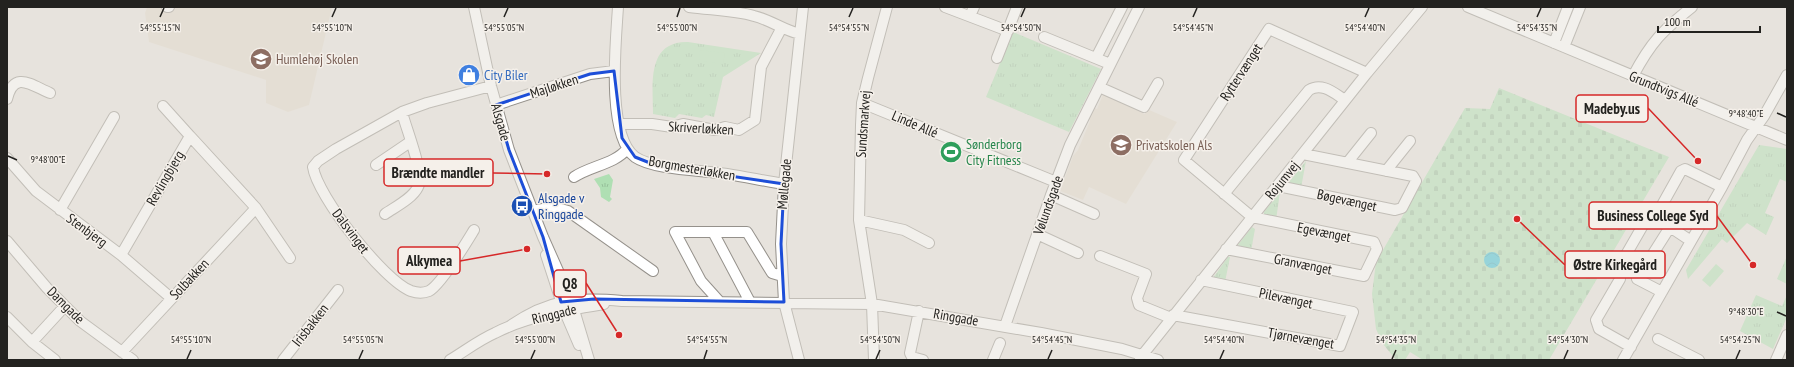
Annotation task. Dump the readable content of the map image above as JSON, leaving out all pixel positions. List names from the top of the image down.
{
  "streets": {
    "street": [
      "Ryttervænget",
      "Majløkken",
      "Grundtvigs Allé",
      "Alsgade",
      "Sundsmarkvej",
      "Linde Allé",
      "Skriverløkken",
      "Borgmesterløkken",
      "Revlingbjerg",
      "Rojumvej",
      "Møllegade",
      "Bøgevænget",
      "Vølundsgade",
      "Stenbjerg",
      "Dalsvinget",
      "Egevænget",
      "Granvænget",
      "Solbakken",
      "Pilevænget",
      "Damgade",
      "Ringgade",
      "Irisbakken",
      "Tjørnevænget"
    ]
  },
  "crossings": [
    ["Ryttervænget", "Rojumvej"],
    ["Ryttervænget", "Egevænget"],
    ["Majløkken", "Alsgade"],
    ["Alsgade", "Dalsvinget"],
    ["Alsgade", "Ringgade"],
    ["Sundsmarkvej", "Linde Allé"],
    ["Sundsmarkvej", "Ringgade"],
    ["Linde Allé", "Vølundsgade"],
    ["Borgmesterløkken", "Møllegade"],
    ["Revlingbjerg", "Stenbjerg"],
    ["Rojumvej", "Bøgevænget"],
    ["Rojumvej", "Egevænget"],
    ["Rojumvej", "Granvænget"],
    ["Rojumvej", "Pilevænget"],
    ["Rojumvej", "Ringgade"],
    ["Rojumvej", "Tjørnevænget"],
    ["Møllegade", "Ringgade"],
    ["Vølundsgade", "Ringgade"],
    ["Stenbjerg", "Solbakken"],
    ["Egevænget", "Granvænget"],
    ["Solbakken", "Damgade"],
    ["Pilevænget", "Tjørnevænget"]
  ],
  "places": {
    "school or university": ["Humlehøj Skolen", "Privatskolen Als"],
    "shop": ["City Biler"],
    "sports": ["Sønderborg City Fitness"],
    "other": [
      "Madeby.us",
      "Brændte mandler",
      "Østre Kirkegård",
      "Alkymea",
      "Business College Syd",
      "Q8"
    ],
    "bus stop": ["Alsgade v Ringgade"]
  },
  "scale_bar": "100 m",
  "coordinates": [
    "54°55'15\"N",
    "54°55'10\"N",
    "54°55'05\"N",
    "54°55'00\"N",
    "54°54'55\"N",
    "54°54'45\"N",
    "54°54'40\"N",
    "54°54'35\"N",
    "54°54'50\"N",
    "9°48'40\"E",
    "9°48'00\"E",
    "9°48'30\"E",
    "54°54'30\"N",
    "54°54'25\"N"
  ]
}
